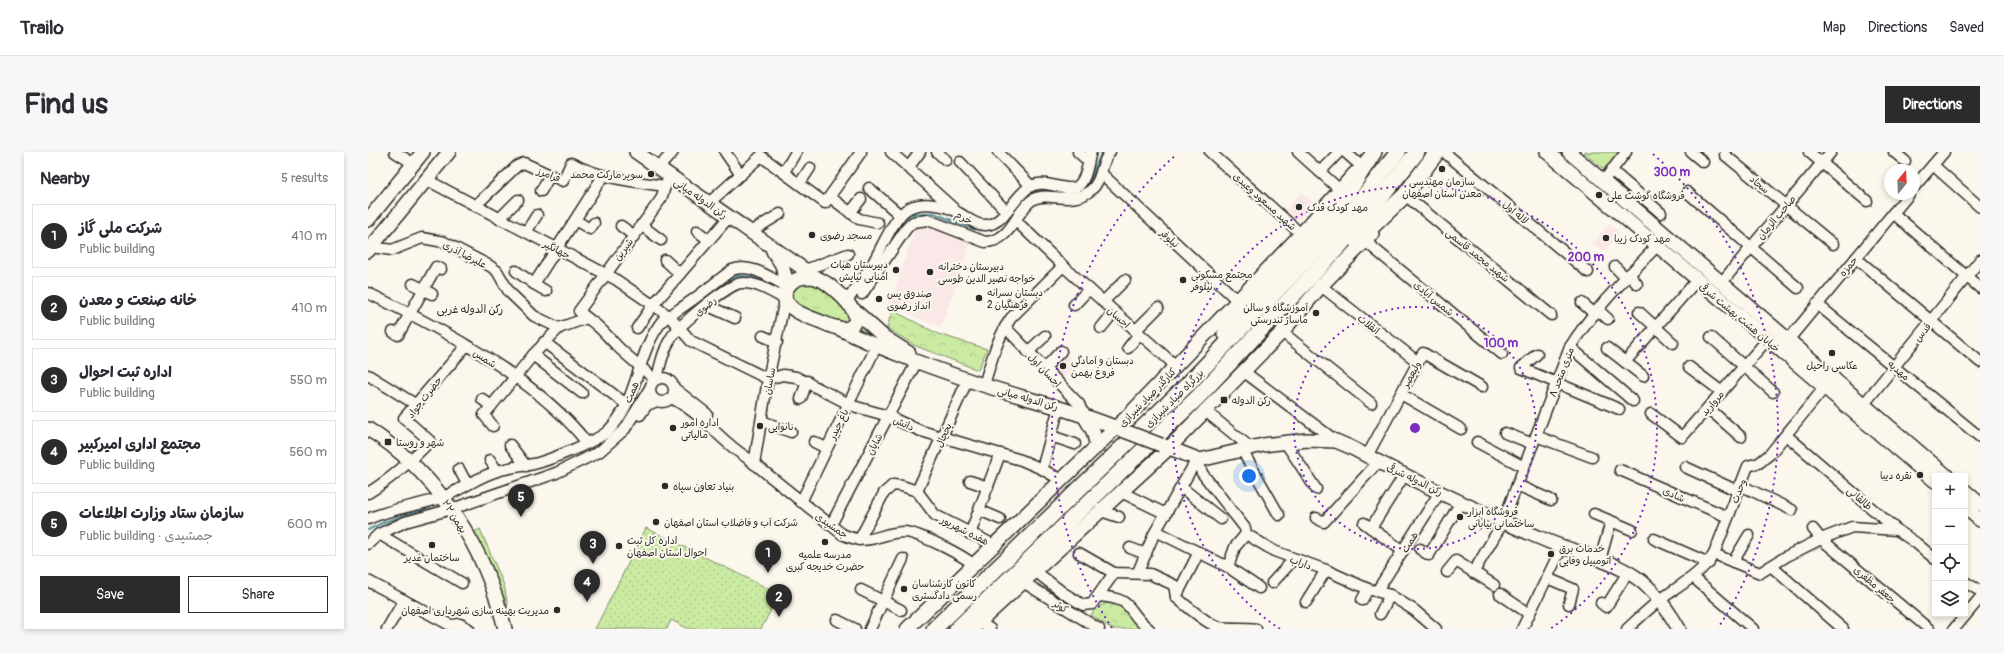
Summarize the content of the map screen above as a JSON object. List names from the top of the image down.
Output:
{
  "streets": {
    "highway": ["بزرگراه صیاد شیرازی"],
    "main road": [
      "رکن الدوله میانی",
      "خیابان هشت بهشت شرقی",
      "کنارگذر صیاد شیرازی",
      "رکن الدوله شرقی",
      "۲۲ بهمن"
    ],
    "street": [
      "فرامرز",
      "سجاد",
      "شهید مسعود وعیدی",
      "لاله اول",
      "خرم",
      "صاحب الزمان",
      "نیلوفر",
      "جهانگیر",
      "شیرین",
      "علیرضا آذری",
      "شهید محمد قاسمی",
      "حمزه",
      "شمس آبادی",
      "رضوی",
      "احسان",
      "انقلاب",
      "قدس",
      "شمس",
      "احسان اول",
      "مهدیه",
      "۸ متری متحد",
      "ولیعصر",
      "ساسان",
      "همت",
      "حضرت جواد",
      "مروارید",
      "دانش",
      "باغ حیدر",
      "یخچال",
      "شایان",
      "وحدت",
      "شادی",
      "طالقانی",
      "جمشیدی",
      "هفده شهریور",
      "داراب",
      "جعفر مظفری",
      "کوثر"
    ]
  },
  "crossings": [
    ["فرامرز", "رکن الدوله میانی"],
    ["فرامرز", "جهانگیر"],
    ["فرامرز", "شیرین"],
    ["سجاد", "صاحب الزمان"],
    ["رکن الدوله میانی", "شیرین"],
    ["رکن الدوله میانی", "رضوی"],
    ["رکن الدوله میانی", "احسان اول"],
    ["رکن الدوله میانی", "ساسان"],
    ["رکن الدوله میانی", "همت"],
    ["رکن الدوله میانی", "کنارگذر صیاد شیرازی"],
    ["رکن الدوله میانی", "باغ حیدر"],
    ["رکن الدوله میانی", "یخچال"],
    ["رکن الدوله میانی", "شایان"],
    ["رکن الدوله میانی", "رکن الدوله شرقی"],
    ["شهید مسعود وعیدی", "کنارگذر صیاد شیرازی"],
    ["خرم", "نیلوفر"],
    ["خرم", "احسان"],
    ["صاحب الزمان", "خیابان هشت بهشت شرقی"],
    ["نیلوفر", "کنارگذر صیاد شیرازی"],
    ["جهانگیر", "شیرین"],
    ["جهانگیر", "رضوی"],
    ["جهانگیر", "ساسان"],
    ["جهانگیر", "همت"],
    ["جهانگیر", "دانش"],
    ["حمزه", "خیابان هشت بهشت شرقی"],
    ["حمزه", "مهدیه"],
    ["رضوی", "ساسان"],
    ["رضوی", "همت"],
    ["احسان", "کنارگذر صیاد شیرازی"],
    ["خیابان هشت بهشت شرقی", "قدس"],
    ["خیابان هشت بهشت شرقی", "۸ متری متحد"],
    ["خیابان هشت بهشت شرقی", "مروارید"],
    ["خیابان هشت بهشت شرقی", "وحدت"],
    ["انقلاب", "ولیعصر"],
    ["قدس", "مهدیه"],
    ["شمس", "همت"],
    ["شمس", "حضرت جواد"],
    ["۸ متری متحد", "رکن الدوله شرقی"],
    ["ولیعصر", "رکن الدوله شرقی"],
    ["ساسان", "همت"],
    ["ساسان", "دانش"],
    ["ساسان", "جمشیدی"],
    ["همت", "رکن الدوله شرقی"],
    ["همت", "۲۲ بهمن"],
    ["همت", "داراب"],
    ["حضرت جواد", "۲۲ بهمن"],
    ["کنارگذر صیاد شیرازی", "دانش"],
    ["کنارگذر صیاد شیرازی", "رکن الدوله شرقی"],
    ["کنارگذر صیاد شیرازی", "جمشیدی"],
    ["کنارگذر صیاد شیرازی", "هفده شهریور"],
    ["دانش", "باغ حیدر"],
    ["دانش", "یخچال"],
    ["دانش", "شایان"],
    ["باغ حیدر", "جمشیدی"],
    ["یخچال", "هفده شهریور"],
    ["شایان", "جمشیدی"],
    ["رکن الدوله شرقی", "وحدت"],
    ["رکن الدوله شرقی", "داراب"],
    ["وحدت", "شادی"],
    ["وحدت", "طالقانی"]
  ],
  "districts": ["رکن الدوله غربی"],
  "places": {
    "other": [
      "سازمان مهندسی معدن استان اصفهان",
      "سوپر مارکت محمد",
      "فروشگاه گوشت علی",
      "مهد کودک فدک",
      "مسجد رضوی",
      "مهد کودک زیبا",
      "دبیرستان هیات امنایی نیایش",
      "دبیرستان دخترانه خواجه نصیر الدین طوسی",
      "مجتمع مسکونی نیلوفر",
      "دبستان پسرانه فرهنگیان 2",
      "صندوق پس انداز رضوی",
      "آموزشگاه و سالن ماساژ تندرستی",
      "عکاسی راحیل",
      "دبستان و آمادگی فروغ بهمن",
      "نانوایی",
      "اداره امور مالیاتی",
      "نقره دیبا",
      "بنیاد تعاون سپاه",
      "فروشگاه ابزار ساختمانی بیابانی",
      "شرکت آب و فاضلاب استان اصفهان",
      "مدرسه علمیه حضرت خدیجه کبری",
      "ساختمان غدیر",
      "اداره کل ثبت احوال استان اصفهان",
      "خدمات برق اتومبیل وفایی",
      "کانون کارشناسان رسمی دادگستری",
      "مدیریت بهینه سازی شهرداری اصفهان"
    ],
    "transit": ["رکن الدوله", "شهر و روستا"]
  },
  "north": "top",
  "page": {
    "header": "Trailo",
    "nav": ["Map", "Directions", "Saved"],
    "buttons": [
      "Directions",
      ["Save", "Share"]
    ],
    "title": "Find us",
    "heading": ["Nearby", "5 results"],
    "list": [
      {
        "mark": "1",
        "name": "شرکت ملی گاز",
        "note": "Public building",
        "value": "410 m"
      },
      {
        "mark": "2",
        "name": "خانه صنعت و معدن",
        "note": "Public building",
        "value": "410 m"
      },
      {
        "mark": "3",
        "name": "اداره ثبت احوال",
        "note": "Public building",
        "value": "550 m"
      },
      {
        "mark": "4",
        "name": "مجتمع اداری امیرکبیر",
        "note": "Public building",
        "value": "560 m"
      },
      {
        "mark": "5",
        "name": "سازمان ستاد وزارت اطلاعات",
        "note": "Public building · جمشیدی",
        "value": "600 m"
      }
    ],
    "map_buttons": ["+", "−"],
    "pins": [
      "5",
      "3",
      "1",
      "4",
      "2"
    ]
  },
  "rings": ["300 m", "200 m", "100 m"]
}
